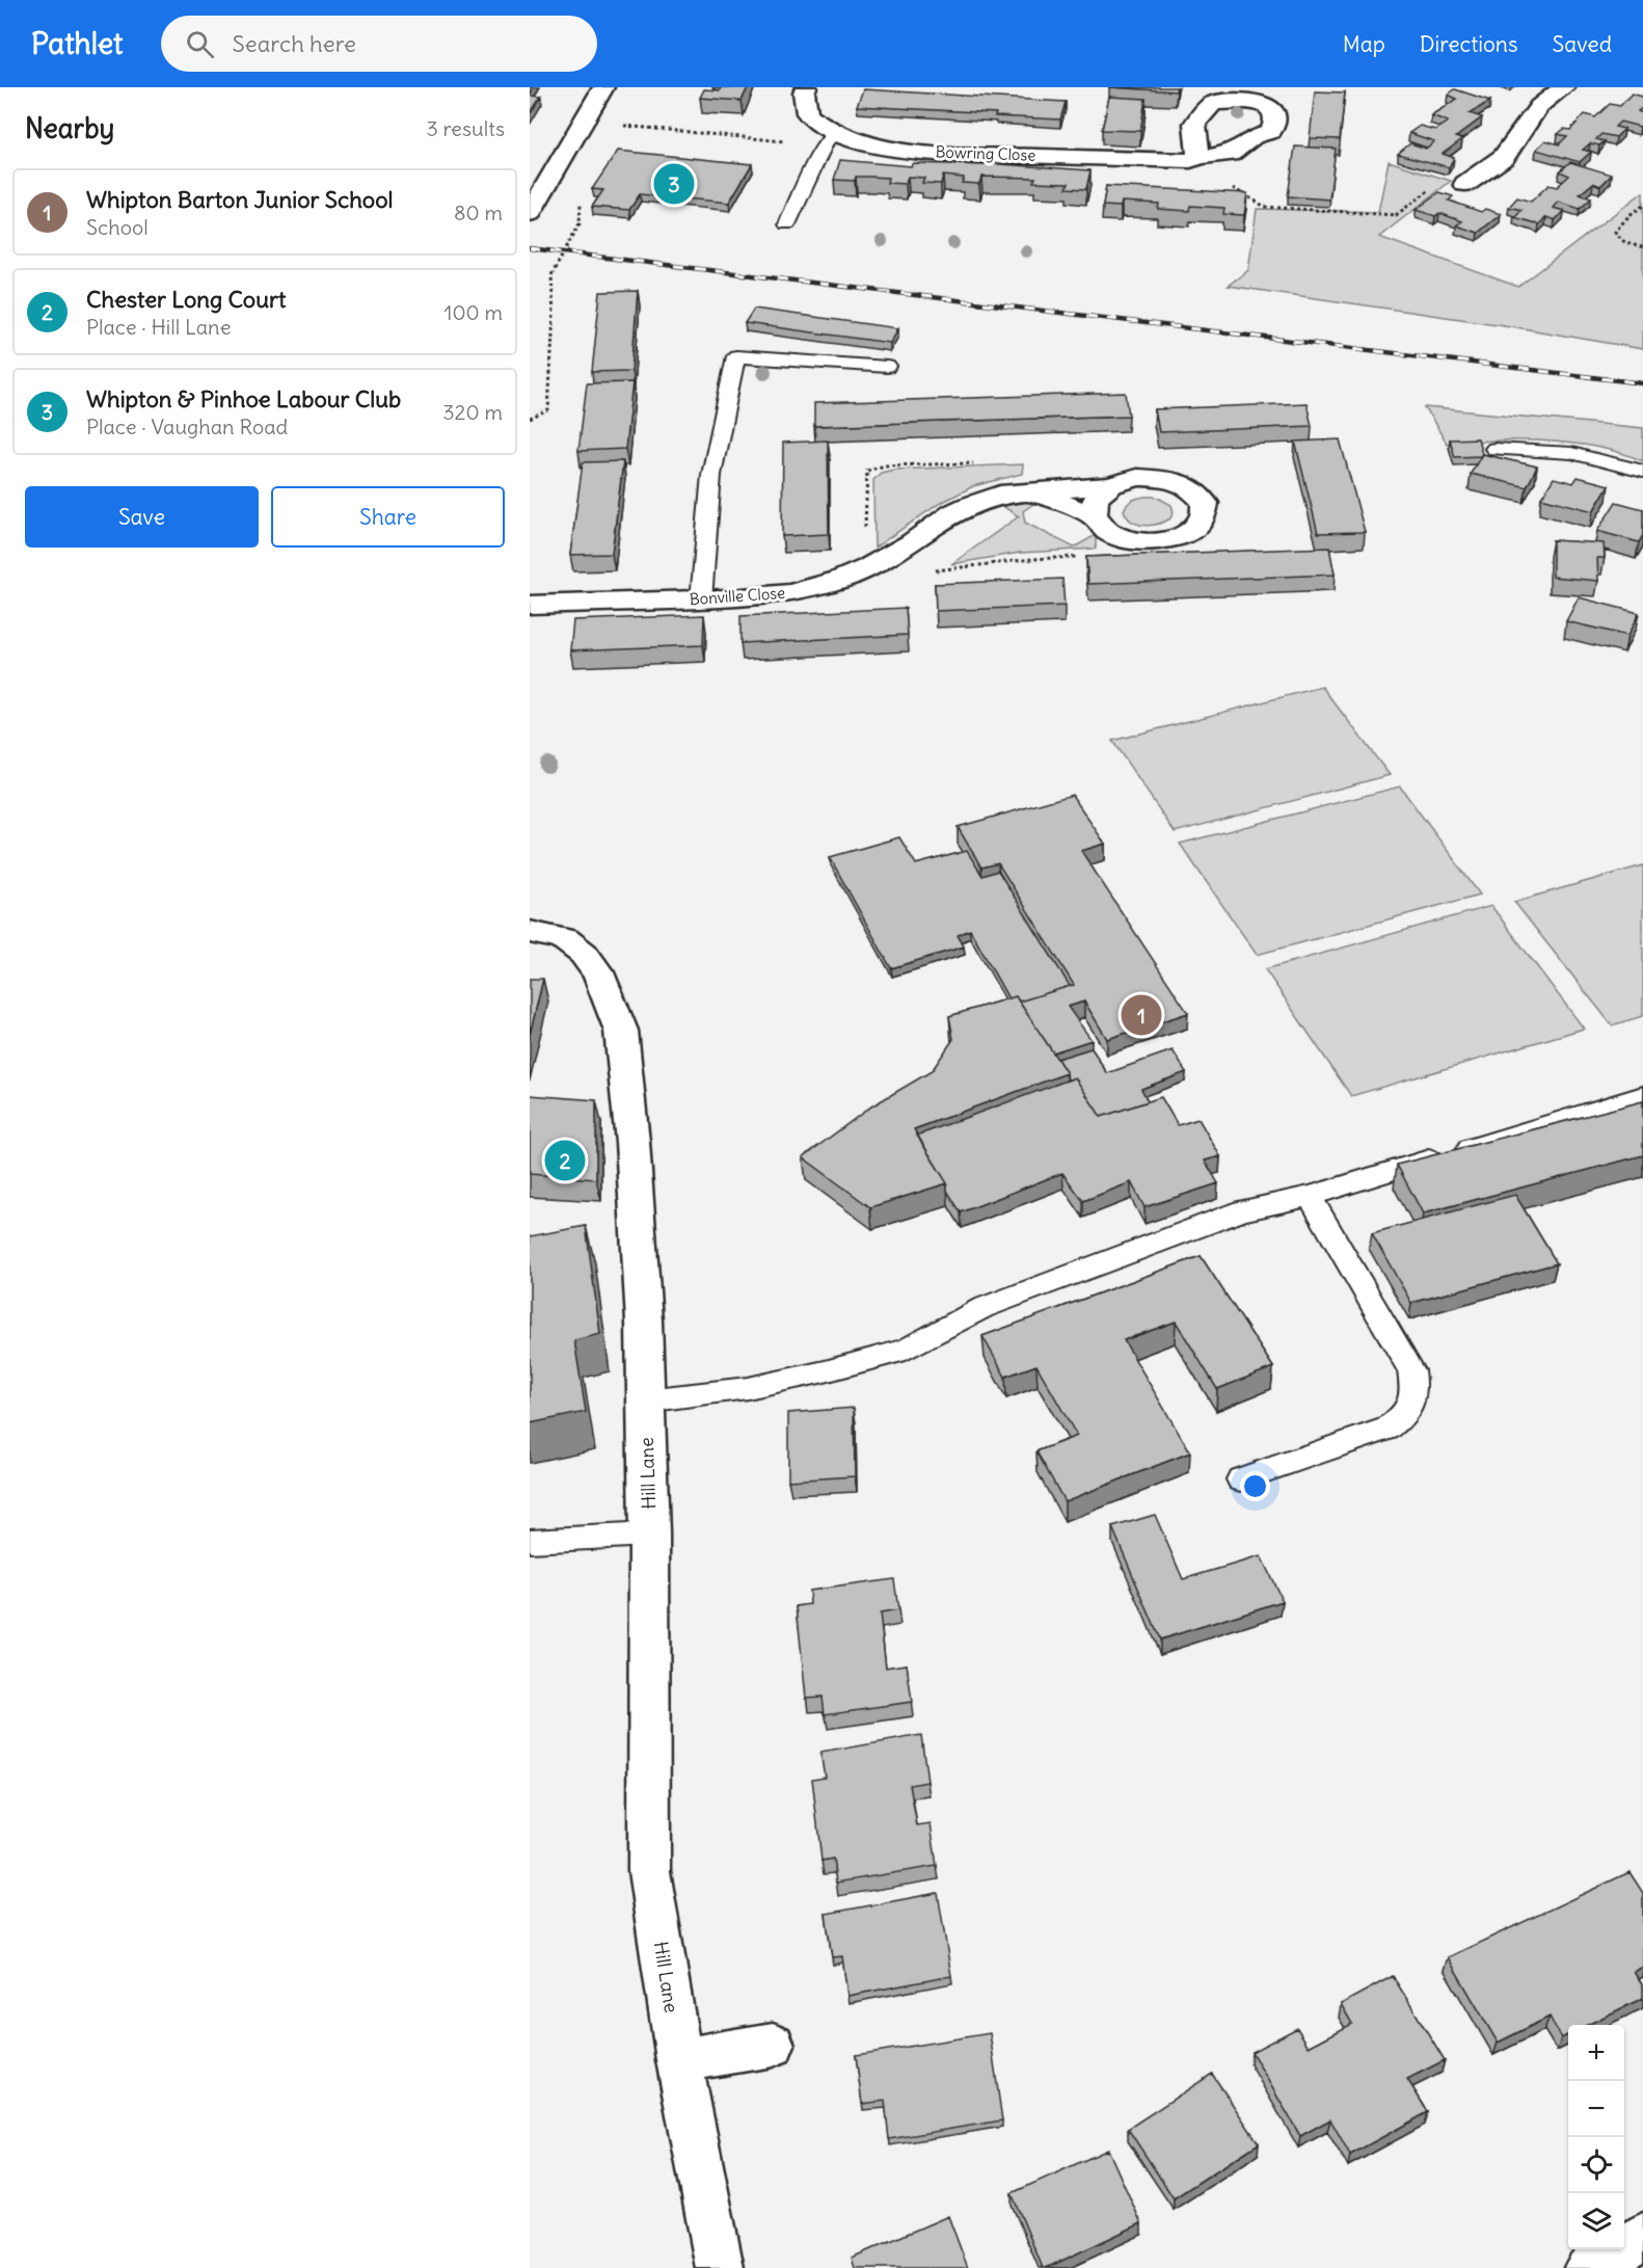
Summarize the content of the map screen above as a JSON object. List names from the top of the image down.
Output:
{
  "streets": {
    "street": ["Bowring Close", "Bonville Close", "Hill Lane"]
  },
  "page": {
    "header": "Pathlet",
    "search": "Search here",
    "nav": ["Map", "Directions", "Saved"],
    "heading": ["Nearby", "3 results"],
    "pins": ["3", "1", "2"],
    "list": [
      {
        "mark": "1",
        "name": "Whipton Barton Junior School",
        "note": "School",
        "value": "80 m"
      },
      {
        "mark": "2",
        "name": "Chester Long Court",
        "note": "Place · Hill Lane",
        "value": "100 m"
      },
      {
        "mark": "3",
        "name": "Whipton & Pinhoe Labour Club",
        "note": "Place · Vaughan Road",
        "value": "320 m"
      }
    ],
    "buttons": ["Save", "Share"],
    "map_buttons": ["+", "−"]
  }
}
